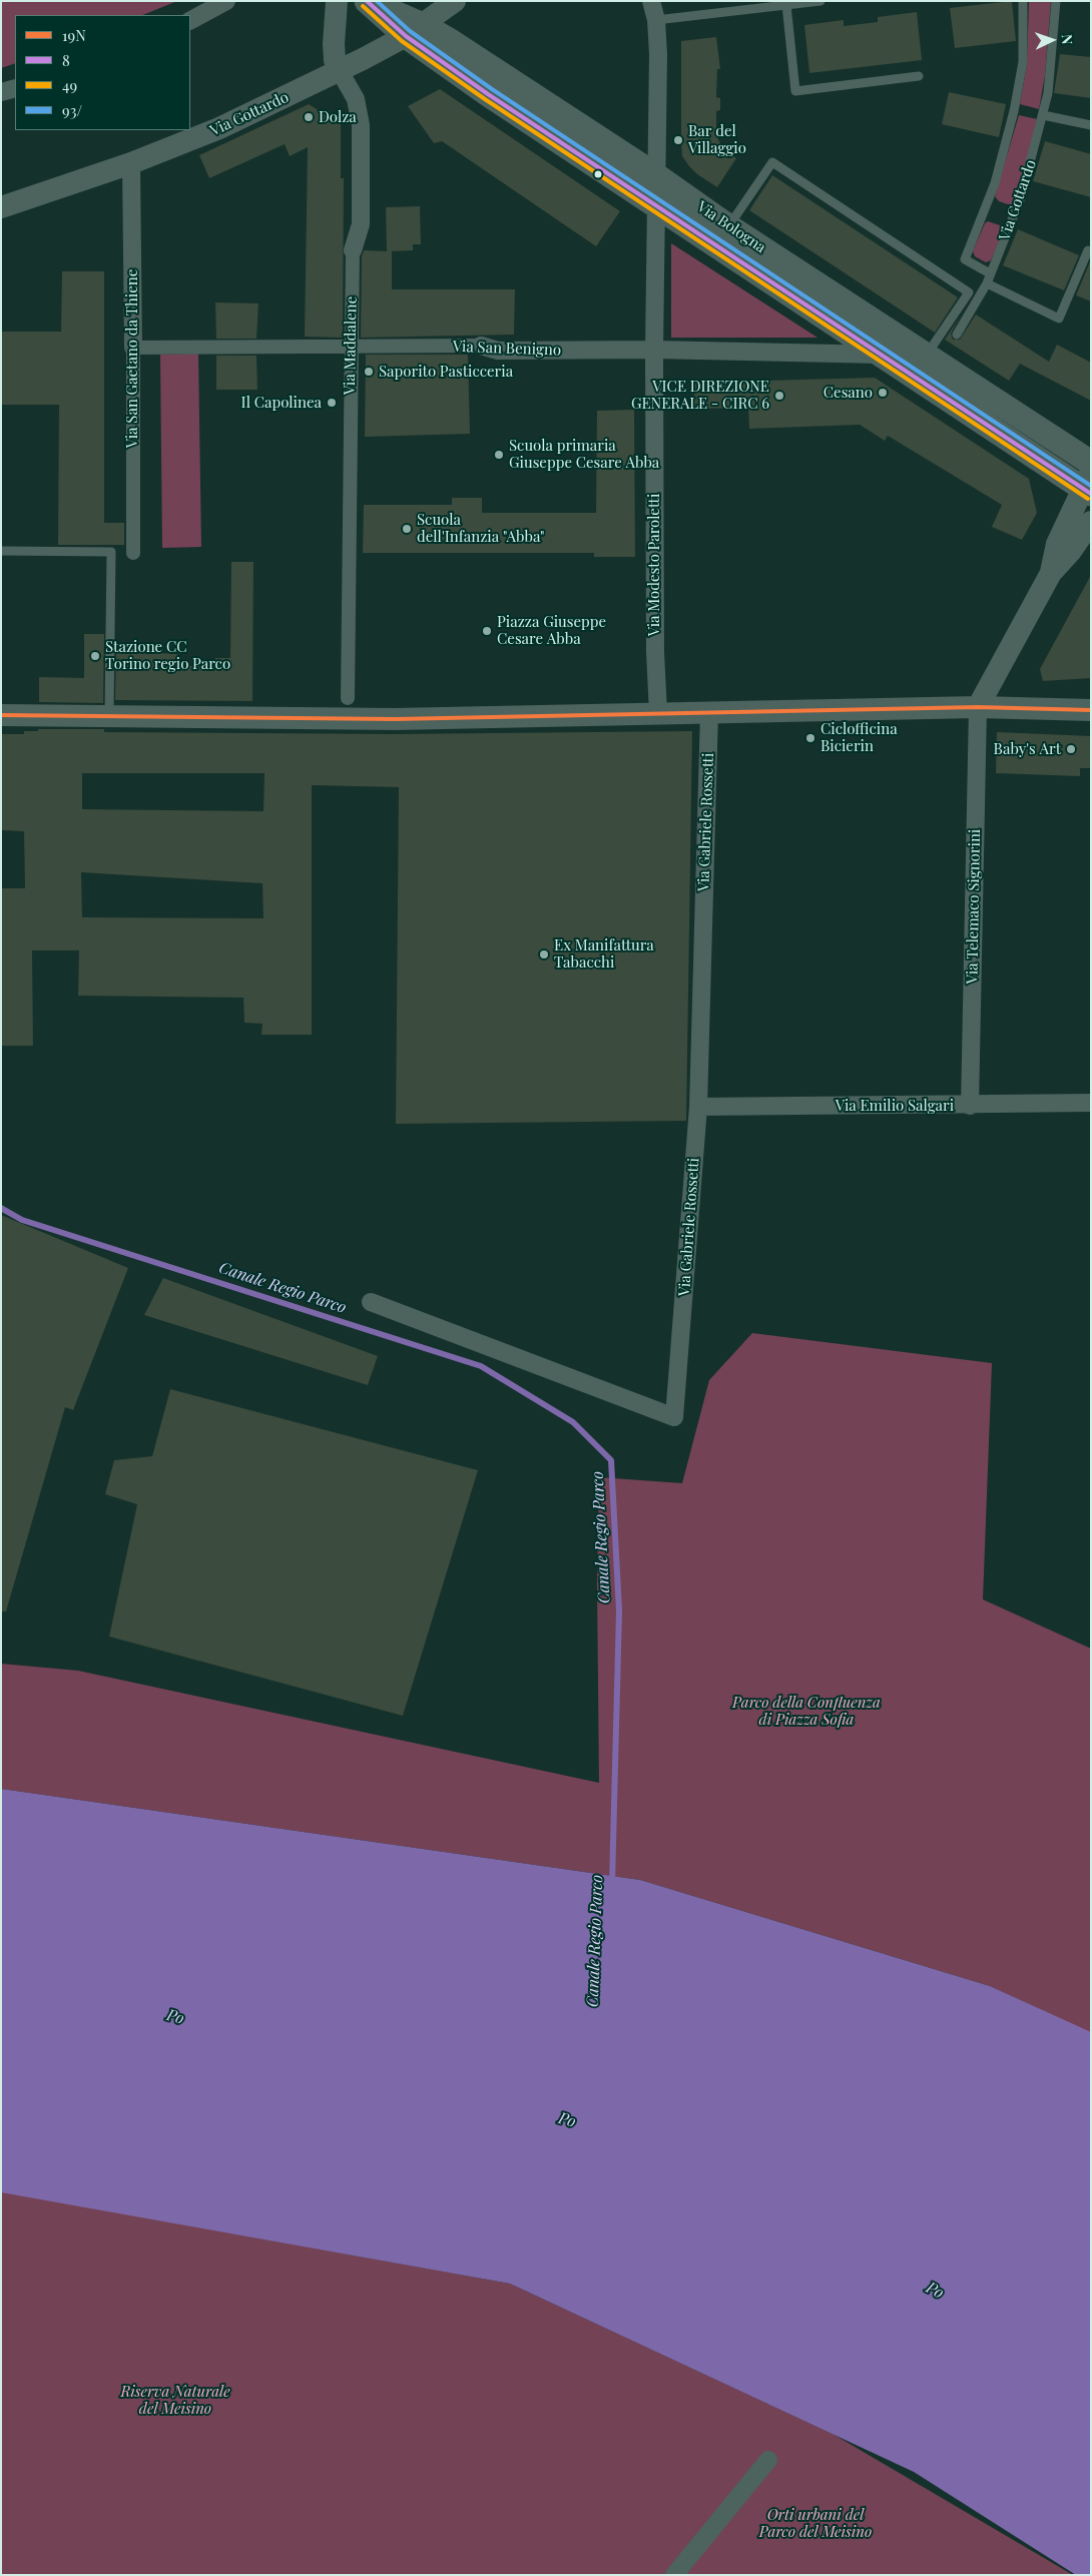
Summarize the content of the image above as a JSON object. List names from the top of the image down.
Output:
{
  "streets": {
    "main road": ["Via Bologna"],
    "street": [
      "Via Gottardo",
      "Via Maddalene",
      "Via San Benigno",
      "Via San Gaetano da Thiene",
      "Via Modesto Paroletti",
      "Via Gabriele Rossetti",
      "Via Telemaco Signorini",
      "Via Emilio Salgari"
    ]
  },
  "crossings": [
    ["Via Gottardo", "Via Bologna"],
    ["Via Gottardo", "Via Maddalene"],
    ["Via Gottardo", "Via San Gaetano da Thiene"],
    ["Via Bologna", "Via San Benigno"],
    ["Via Bologna", "Via Modesto Paroletti"],
    ["Via Maddalene", "Via San Benigno"],
    ["Via San Benigno", "Via San Gaetano da Thiene"],
    ["Via San Benigno", "Via Modesto Paroletti"],
    ["Via Gabriele Rossetti", "Via Emilio Salgari"],
    ["Via Telemaco Signorini", "Via Emilio Salgari"]
  ],
  "water": ["Canale Regio Parco", "Po"],
  "parks": ["Parco della Confluenza di Piazza Sofia", "Riserva Naturale del Meisino", "Orti urbani del Parco del Meisino"],
  "places": [
    "Dolza",
    "Bar del Villaggio",
    "Saporito Pasticceria",
    "Cesano",
    "VICE DIREZIONE GENERALE - CIRC 6",
    "Il Capolinea",
    "Scuola primaria Giuseppe Cesare Abba",
    "Scuola dell'Infanzia \"Abba\"",
    "Piazza Giuseppe Cesare Abba",
    "Stazione CC Torino regio Parco",
    "Ciclofficina Bicierin",
    "Baby's Art",
    "Ex Manifattura Tabacchi"
  ],
  "lines": [
    "transit line 8",
    "transit line 93/",
    "transit line 49",
    "transit line 19N"
  ],
  "legend": [
    "19N",
    "8",
    "49",
    "93/"
  ],
  "north": "right"
}
